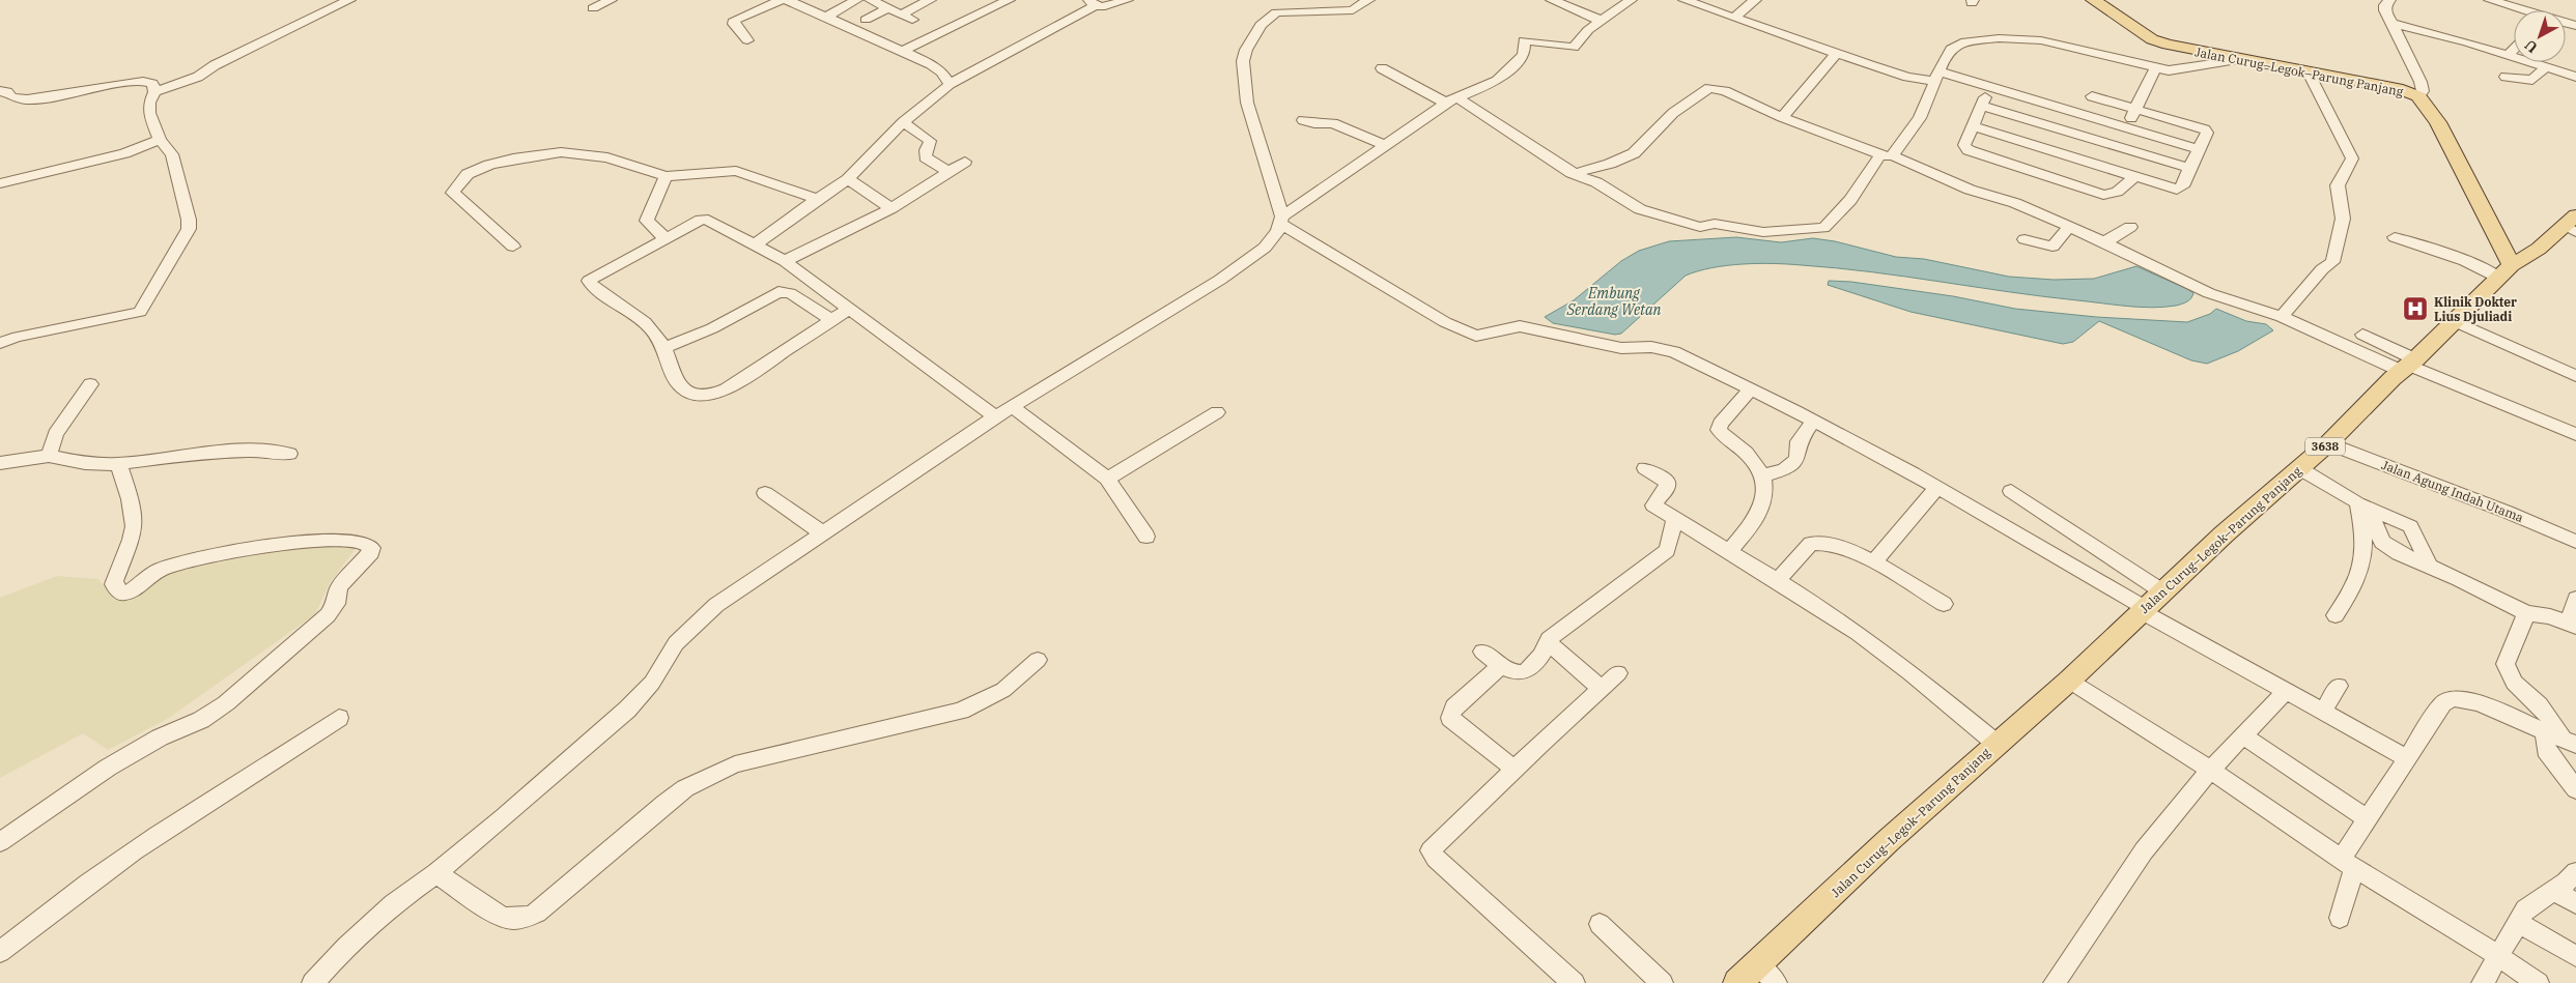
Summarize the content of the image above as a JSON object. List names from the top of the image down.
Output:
{
  "streets": {
    "main road": ["Jalan Curug–Legok–Parung Panjang", "3638"],
    "street": ["Jalan Agung Indah Utama"]
  },
  "crossings": [
    ["Jalan Curug–Legok–Parung Panjang", "Jalan Agung Indah Utama"]
  ],
  "water": ["Embung Serdang Wetan"],
  "places": {
    "hospital": ["Klinik Dokter Lius Djuliadi"]
  },
  "north": "bottom left"
}
